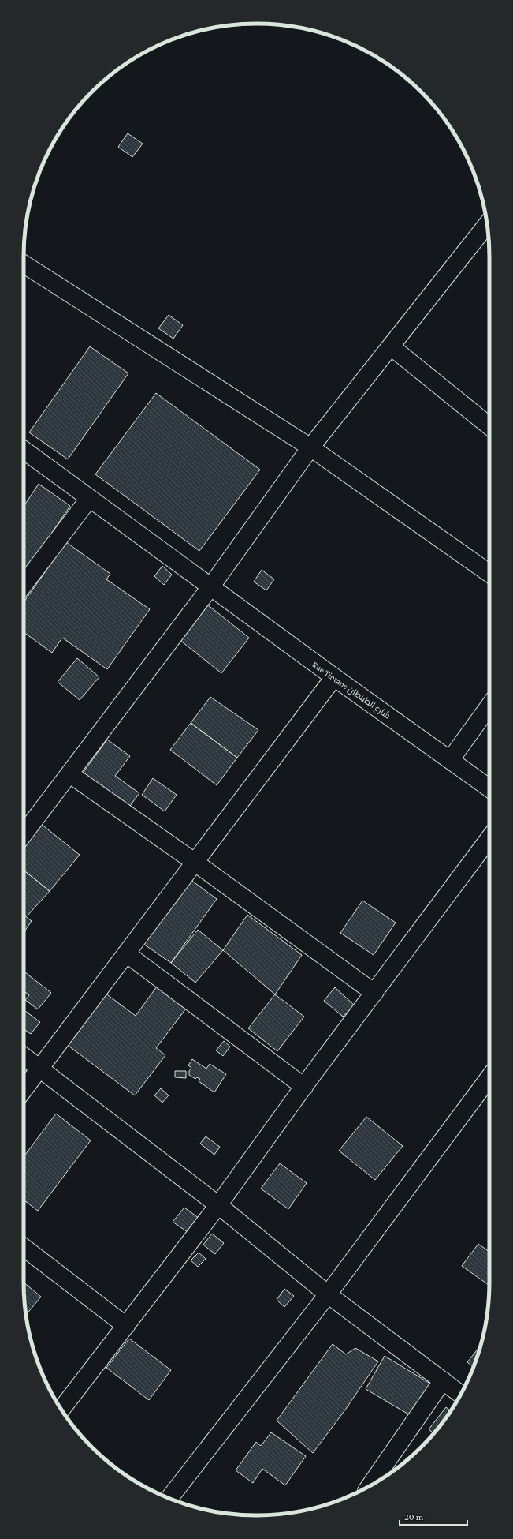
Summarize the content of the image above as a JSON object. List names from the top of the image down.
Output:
{
  "streets": {
    "street": ["Rue Tintane شارع الطينطان"]
  },
  "scale_bar": "20 m"
}
